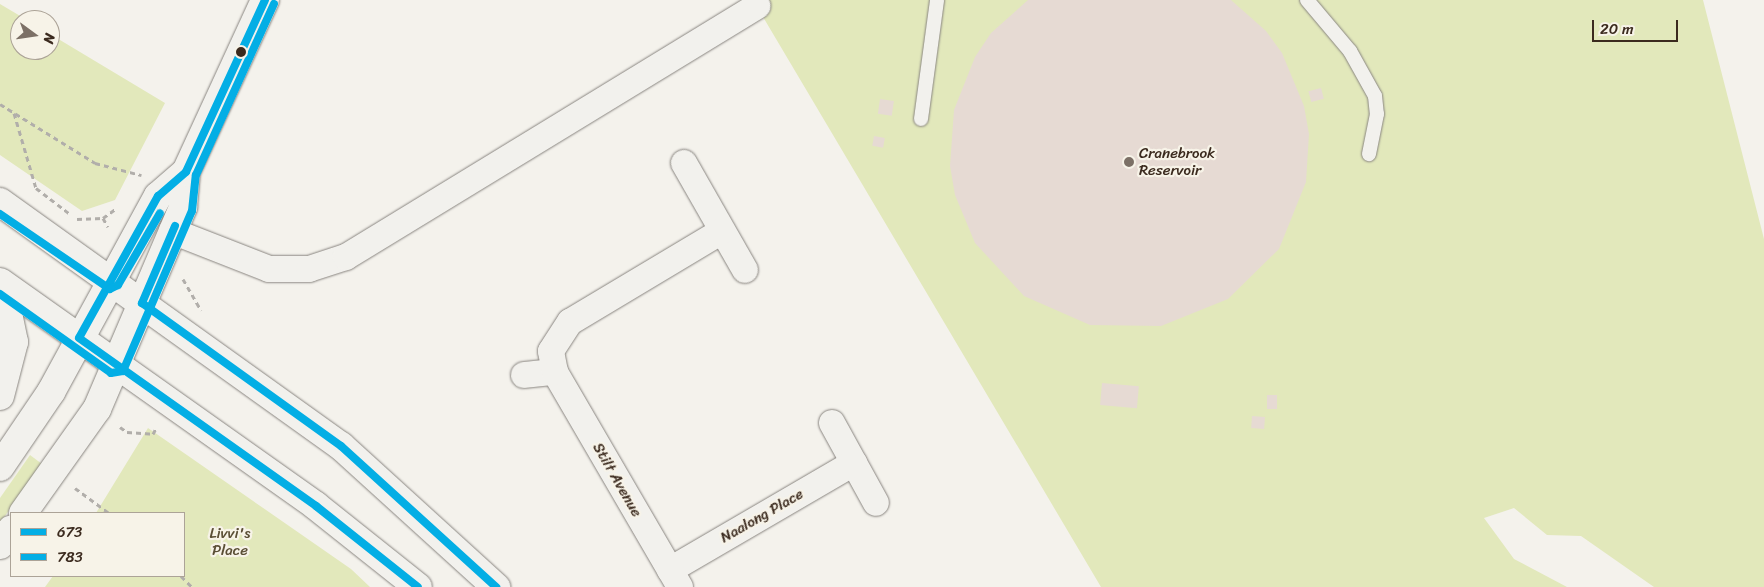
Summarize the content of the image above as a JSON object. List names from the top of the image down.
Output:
{
  "streets": {
    "street": ["Stilt Avenue", "Naalong Place"]
  },
  "crossings": [
    ["Stilt Avenue", "Naalong Place"]
  ],
  "parks": ["Livvi's Place"],
  "places": ["Cranebrook Reservoir"],
  "lines": ["transit line 673", "transit line 783"],
  "legend": ["673", "783"],
  "scale_bar": "20 m",
  "north": "right"
}
